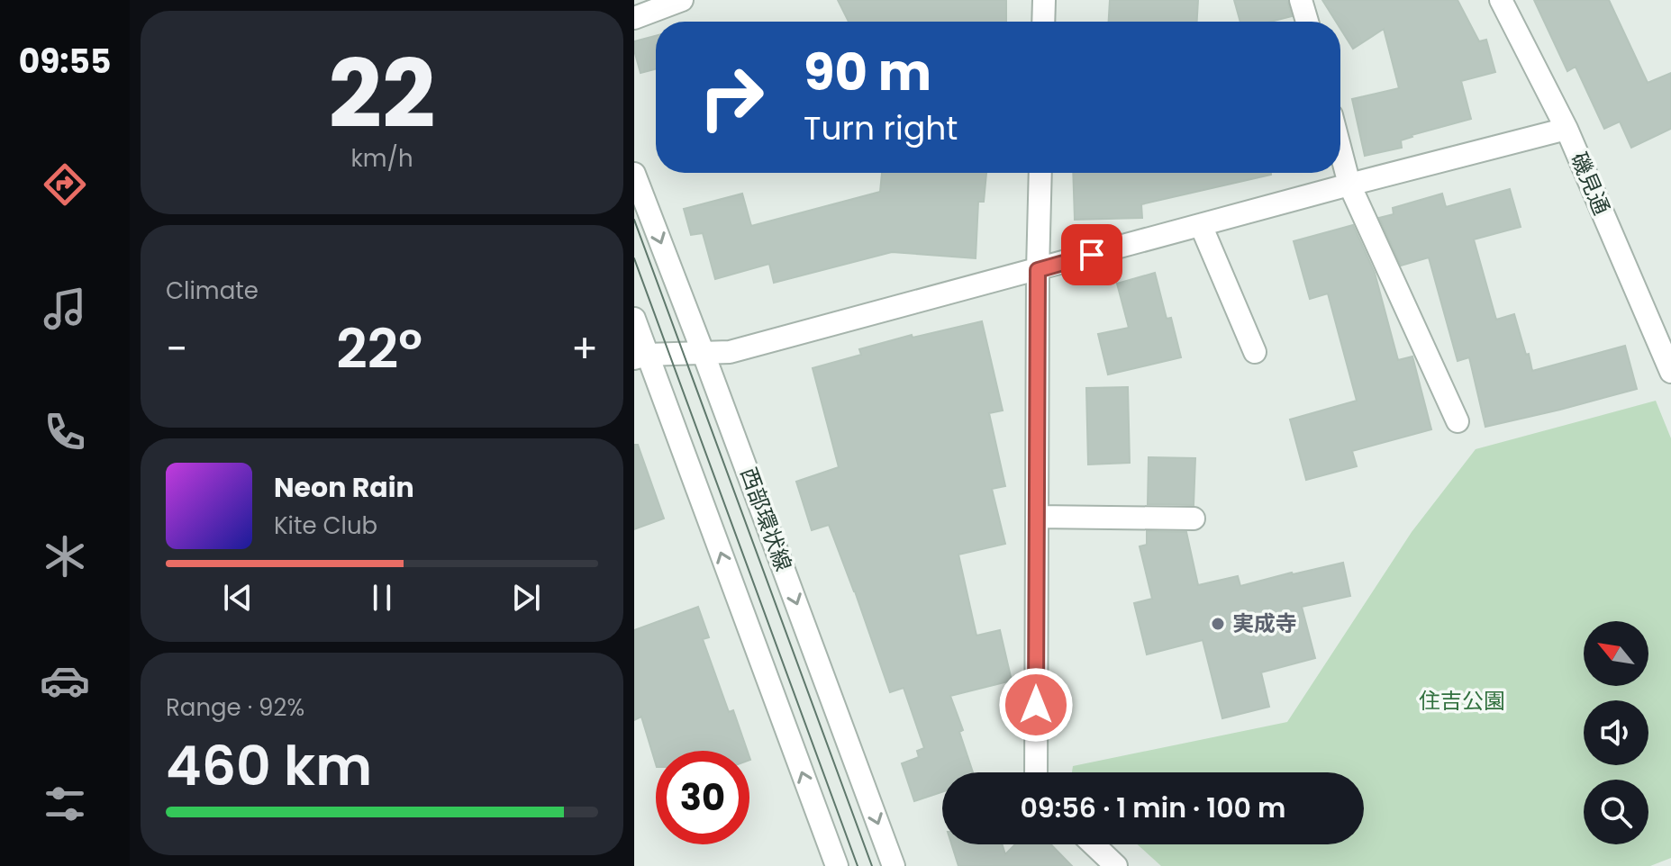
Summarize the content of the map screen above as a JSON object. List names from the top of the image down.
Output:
{
  "streets": {
    "street": ["磯見通", "西部環状線"]
  },
  "parks": ["住吉公園"],
  "places": ["実成寺"],
  "north": "top left",
  "page": {
    "tabs": "09:55",
    "tile": [
      ["22", "km/h"],
      "Climate",
      ["Range · 92%", "460 km"]
    ],
    "turn": ["90 m", "Turn right"],
    "heat": ["−", "22°", "+"],
    "song": ["Neon Rain", "Kite Club"],
    "limit": "30",
    "trip": "09:56 · 1 min · 100 m"
  }
}
